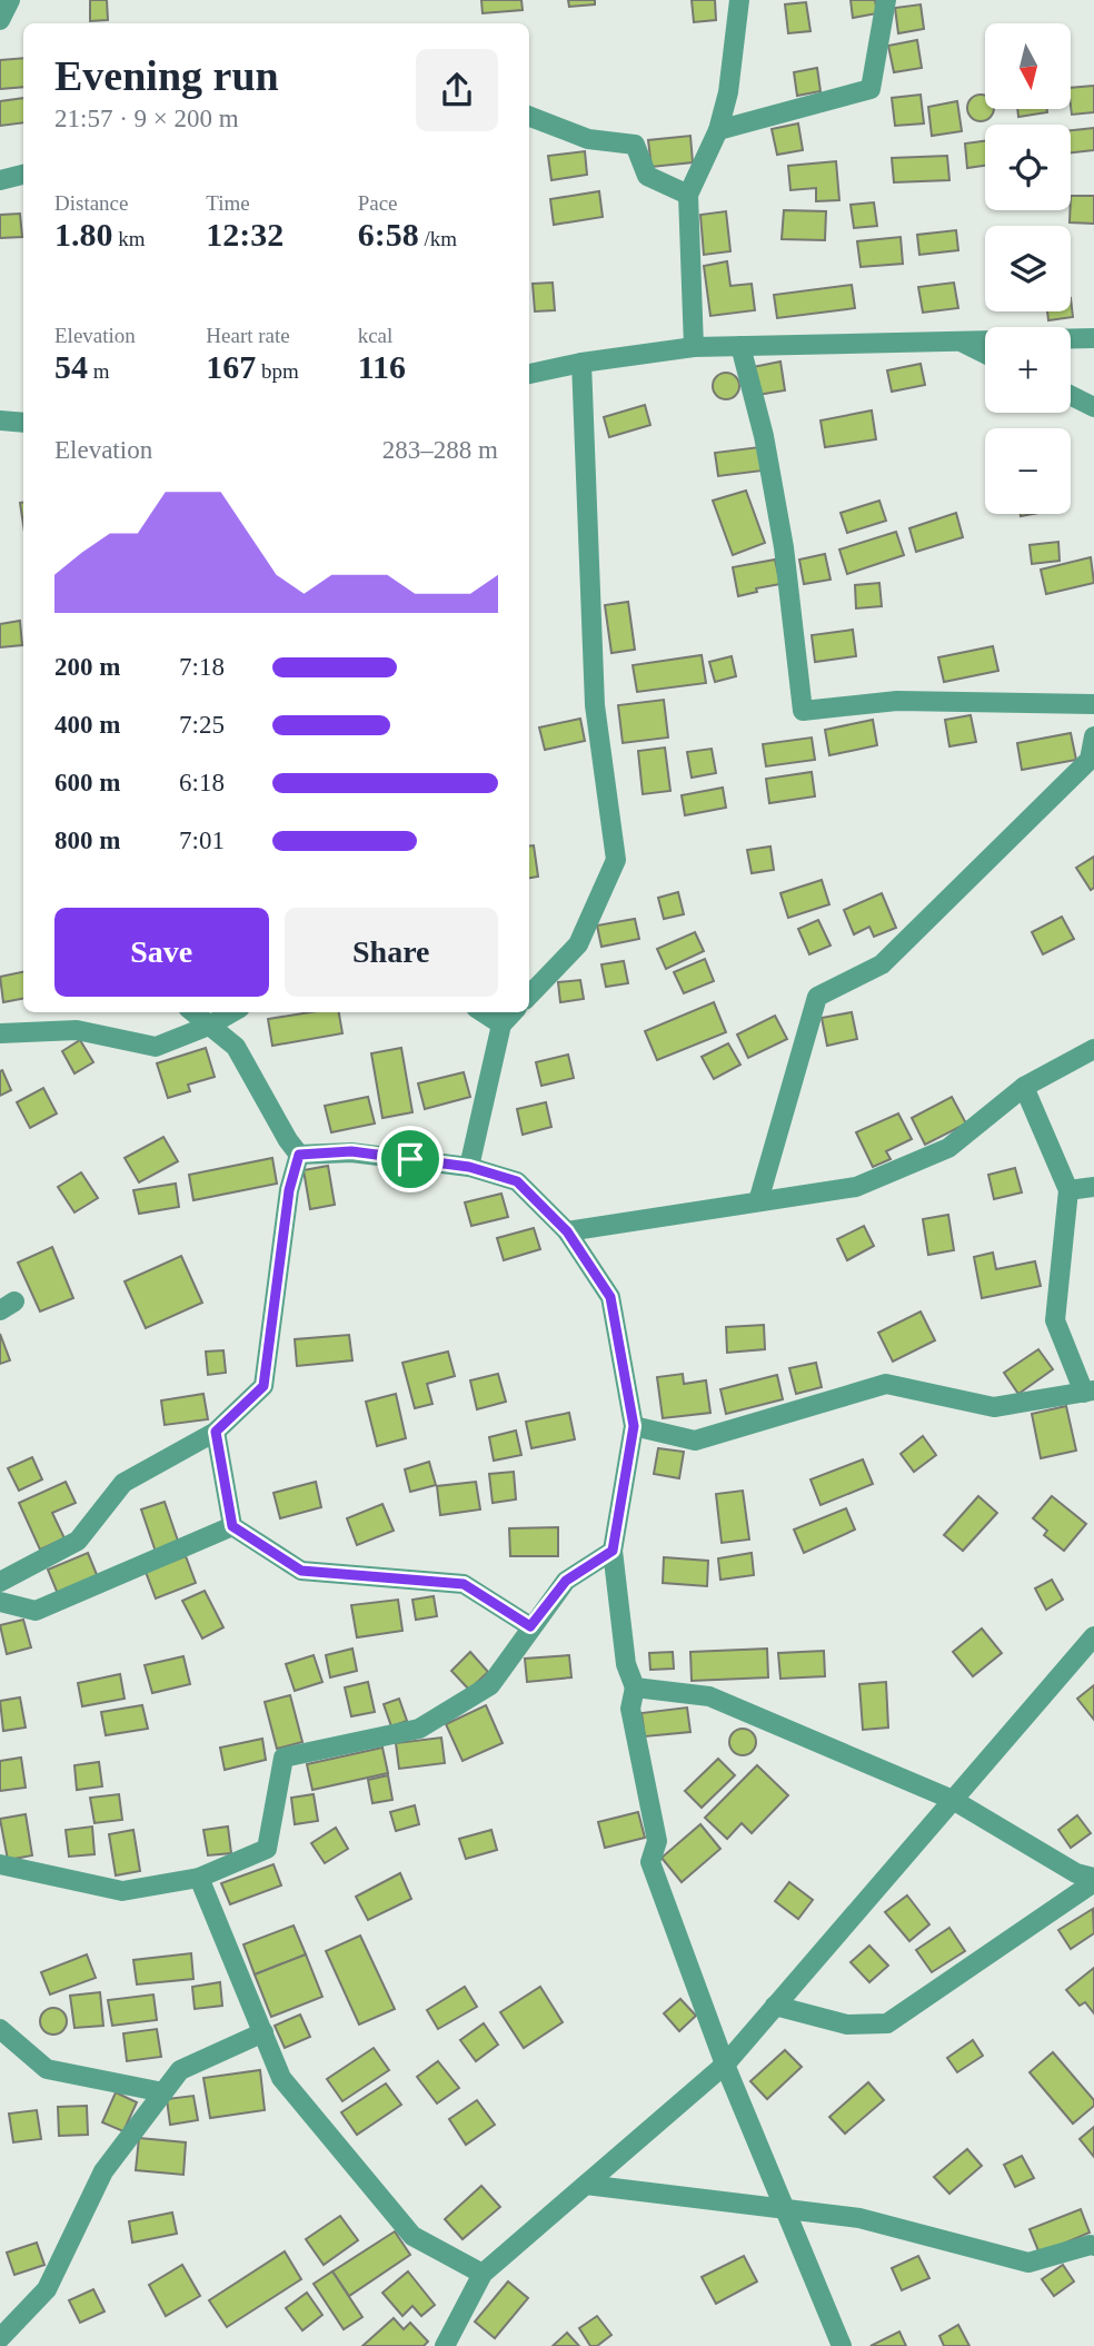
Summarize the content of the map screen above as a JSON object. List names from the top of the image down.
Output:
{
  "north": "bottom",
  "page": {
    "map_buttons": ["+", "−"],
    "heading": ["Evening run", "21:57 · 9 × 200 m"],
    "stats": [
      ["Distance", "1.80 km"],
      ["Time", "12:32"],
      ["Pace", "6:58 /km"],
      ["Elevation", "54 m"],
      ["Heart rate", "167 bpm"],
      ["kcal", "116"]
    ],
    "chart": ["Elevation", "283–288 m"],
    "list": [
      {
        "name": "200 m",
        "note": "7:18"
      },
      {
        "name": "400 m",
        "note": "7:25"
      },
      {
        "name": "600 m",
        "note": "6:18"
      },
      {
        "name": "800 m",
        "note": "7:01"
      }
    ],
    "buttons": ["Save", "Share"]
  }
}
